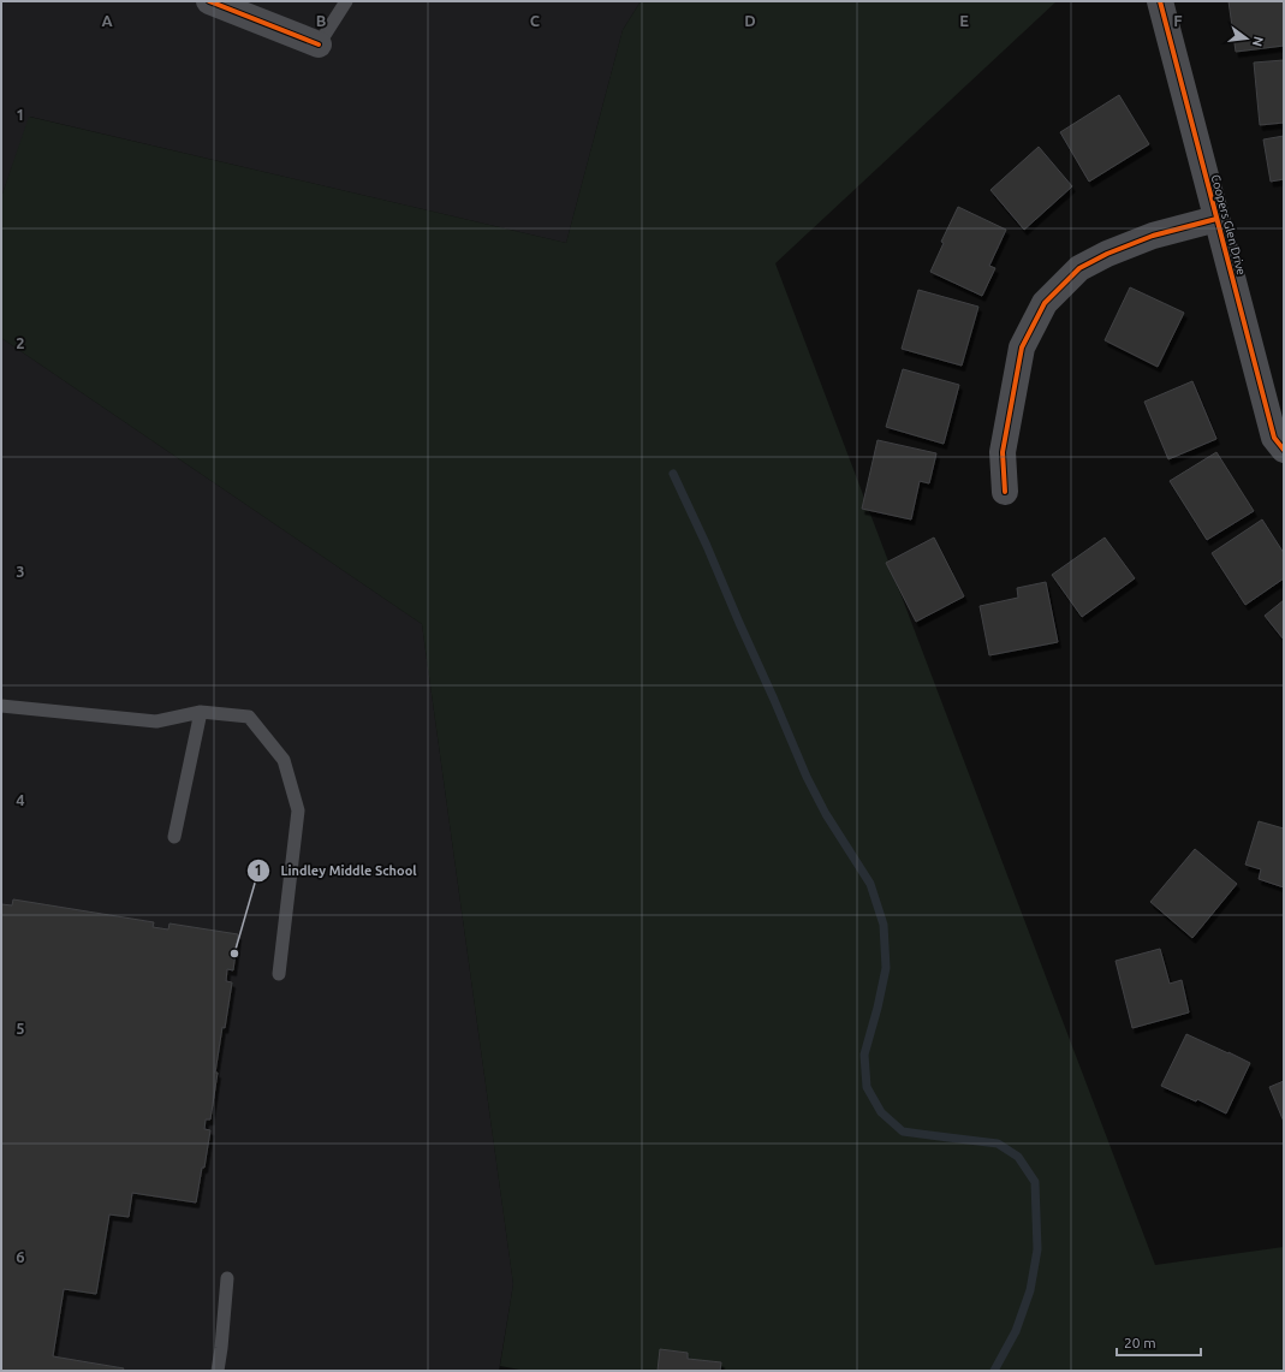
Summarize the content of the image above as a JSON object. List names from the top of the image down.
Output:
{
  "streets": {
    "street": ["Coopers Glen Drive"]
  },
  "places": ["Lindley Middle School"],
  "scale_bar": "20 m",
  "north": "right",
  "grid": {
    "columns": [
      "A",
      "B",
      "C",
      "D",
      "E",
      "F"
    ],
    "rows": [
      "1",
      "2",
      "3",
      "4",
      "5",
      "6"
    ]
  }
}
